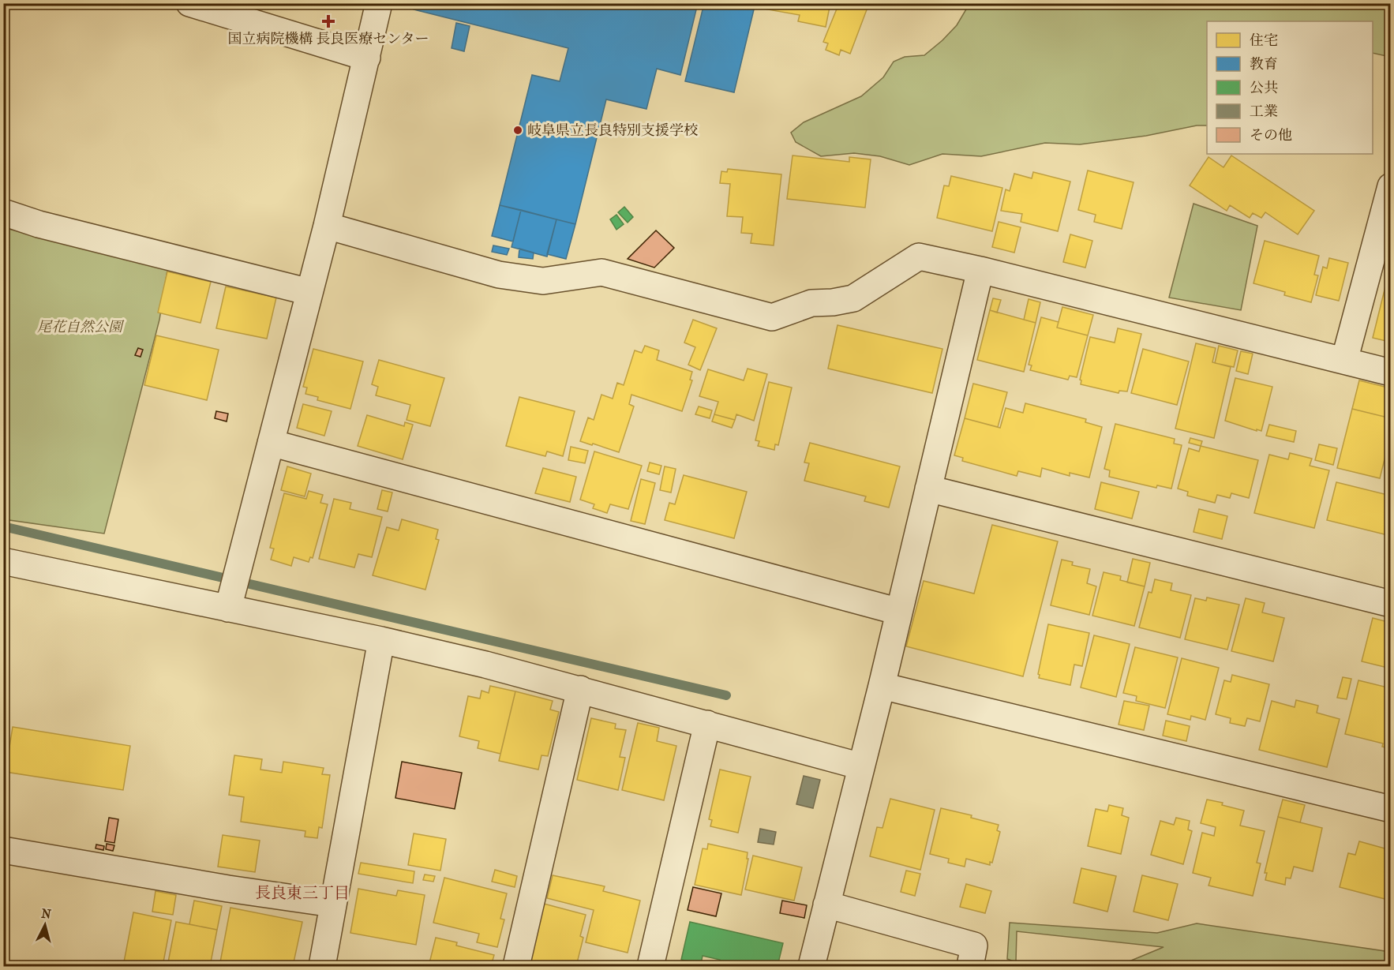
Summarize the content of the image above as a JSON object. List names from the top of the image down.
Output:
{
  "districts": ["長良東三丁目"],
  "parks": ["尾花自然公園"],
  "places": {
    "health": ["国立病院機構 長良医療センター"],
    "other": ["岐阜県立長良特別支援学校"]
  },
  "legend": [
    "住宅",
    "教育",
    "公共",
    "工業",
    "その他"
  ],
  "north": "top"
}
